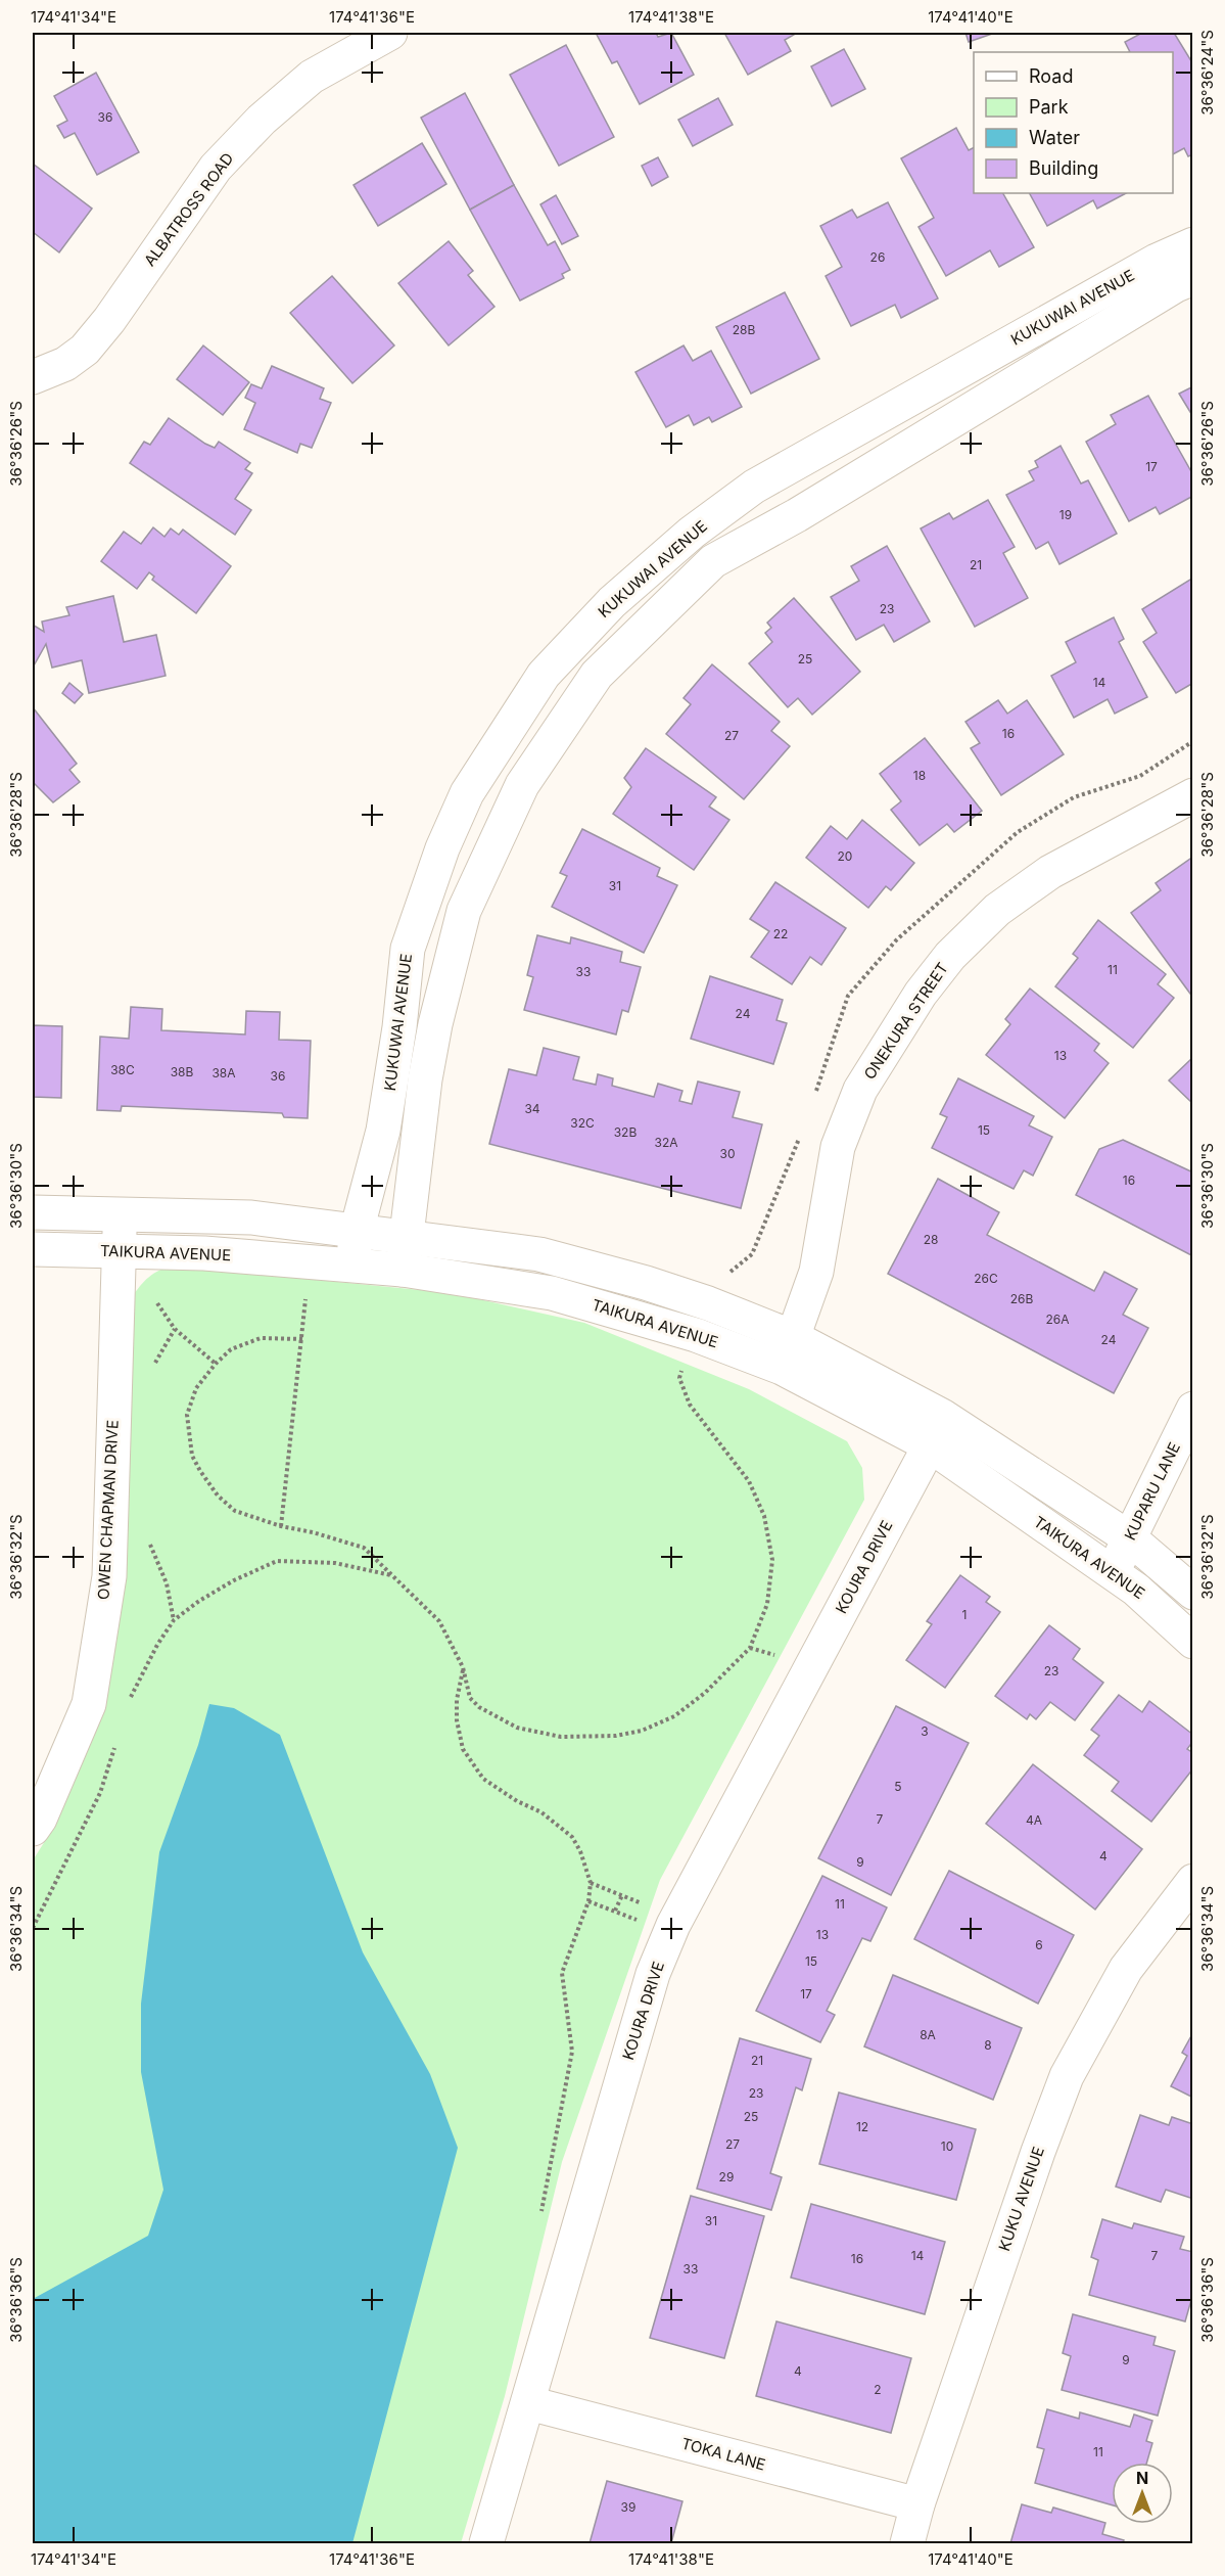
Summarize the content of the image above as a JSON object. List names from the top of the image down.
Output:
{
  "streets": {
    "street": [
      "ALBATROSS ROAD",
      "KUKUWAI AVENUE",
      "ONEKURA STREET",
      "TAIKURA AVENUE",
      "KUPARU LANE",
      "OWEN CHAPMAN DRIVE",
      "KOURA DRIVE",
      "KUKU AVENUE",
      "TOKA LANE"
    ]
  },
  "crossings": [
    ["KUKUWAI AVENUE", "TAIKURA AVENUE"],
    ["ONEKURA STREET", "TAIKURA AVENUE"],
    ["TAIKURA AVENUE", "KUPARU LANE"],
    ["TAIKURA AVENUE", "OWEN CHAPMAN DRIVE"],
    ["TAIKURA AVENUE", "KOURA DRIVE"],
    ["KOURA DRIVE", "TOKA LANE"],
    ["KUKU AVENUE", "TOKA LANE"]
  ],
  "house_numbers": [
    "36",
    "26",
    "28B",
    "17",
    "19",
    "21",
    "23",
    "25",
    "14",
    "16",
    "27",
    "18",
    "20",
    "31",
    "22",
    "11",
    "33",
    "24",
    "13",
    "38C",
    "38B",
    "38A",
    "36",
    "34",
    "32C",
    "15",
    "32B",
    "32A",
    "30",
    "16",
    "28",
    "26C",
    "26B",
    "26A",
    "24",
    "1",
    "23",
    "3",
    "5",
    "7",
    "4A",
    "4",
    "9",
    "11",
    "13",
    "6",
    "15",
    "17",
    "8A",
    "8",
    "21",
    "23",
    "25",
    "12",
    "27",
    "10",
    "29",
    "31",
    "14",
    "7",
    "16",
    "33",
    "9",
    "4",
    "2",
    "11",
    "39"
  ],
  "legend": [
    "Road",
    "Park",
    "Water",
    "Building"
  ],
  "north": "top",
  "coordinates": [
    "174°41'34\"E",
    "174°41'36\"E",
    "174°41'38\"E",
    "174°41'40\"E",
    "36°36'24\"S",
    "36°36'26\"S",
    "36°36'28\"S",
    "36°36'30\"S",
    "36°36'32\"S",
    "36°36'34\"S",
    "36°36'36\"S"
  ]
}
